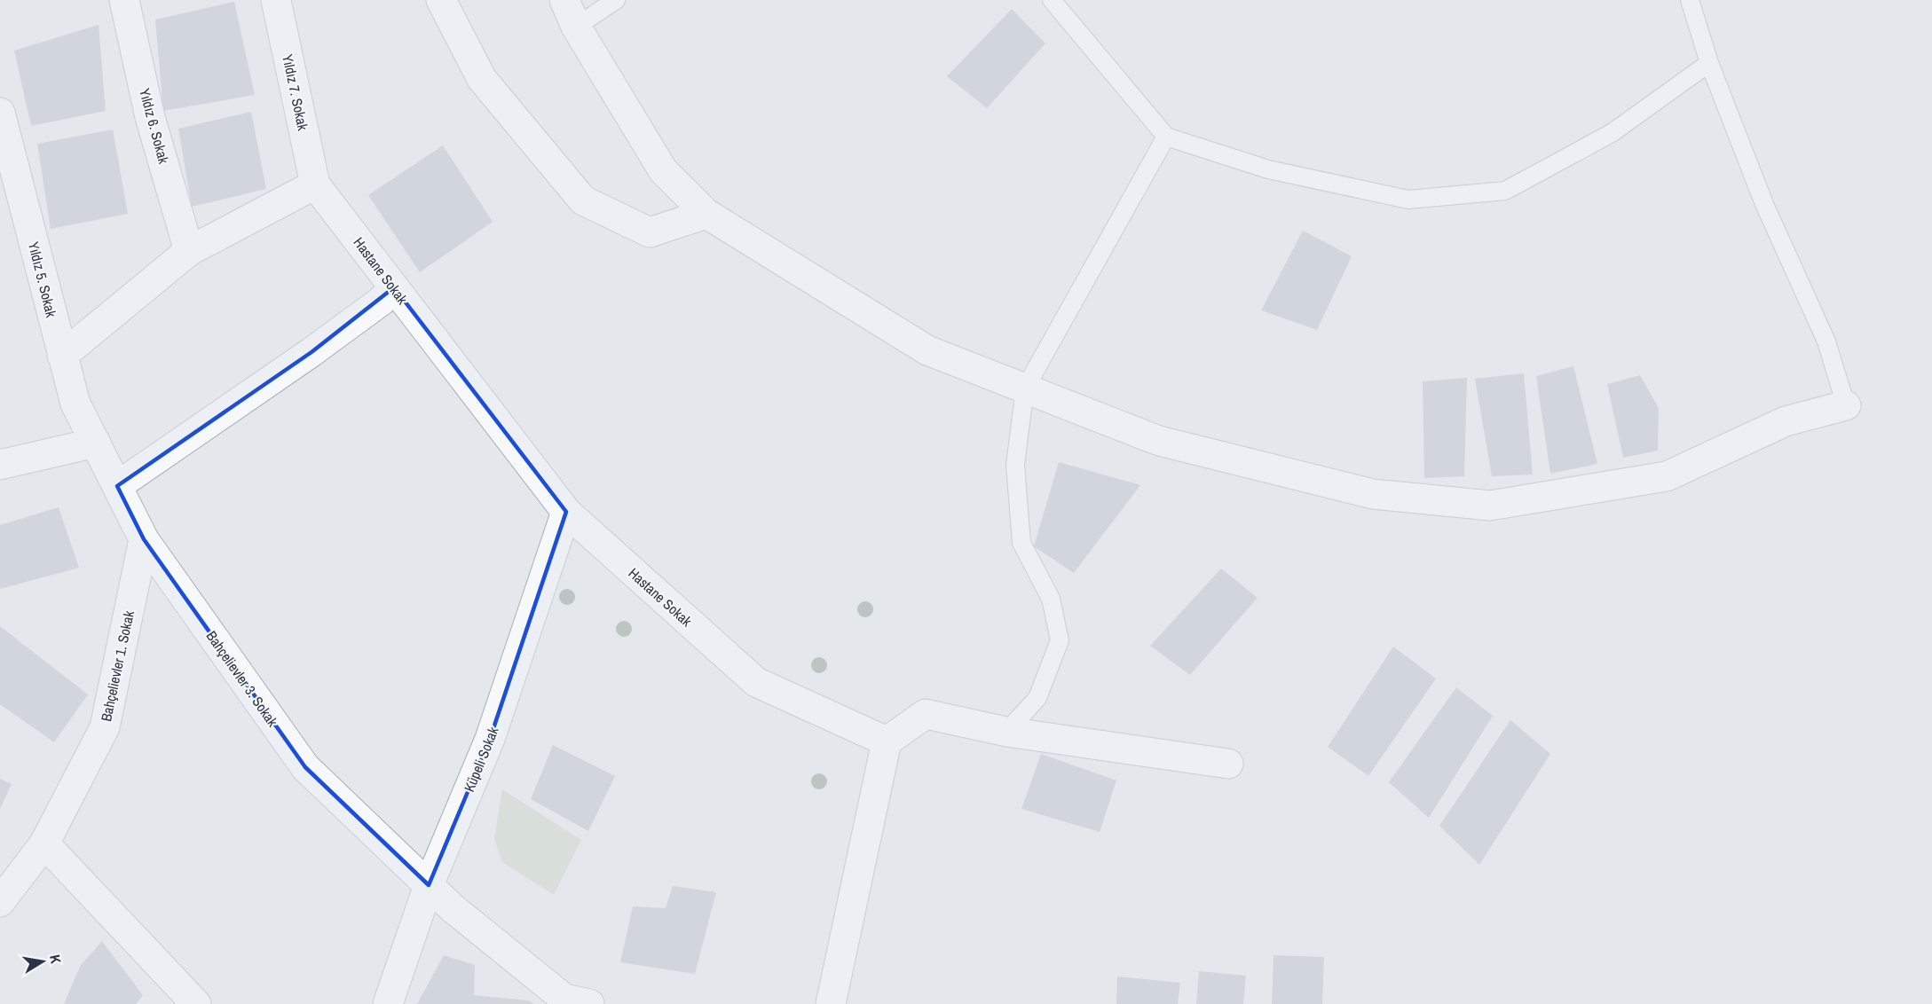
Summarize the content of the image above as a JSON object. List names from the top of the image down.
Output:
{
  "streets": {
    "street": [
      "Yıldız 7. Sokak",
      "Yıldız 6. Sokak",
      "Hastane Sokak",
      "Yıldız 5. Sokak",
      "Bahçelievler 1. Sokak",
      "Bahçelievler 3. Sokak",
      "Küpeli Sokak"
    ]
  },
  "crossings": [
    ["Yıldız 7. Sokak", "Hastane Sokak"],
    ["Hastane Sokak", "Küpeli Sokak"],
    ["Yıldız 5. Sokak", "Bahçelievler 3. Sokak"],
    ["Bahçelievler 1. Sokak", "Bahçelievler 3. Sokak"],
    ["Bahçelievler 3. Sokak", "Küpeli Sokak"]
  ],
  "north": "right"
}
